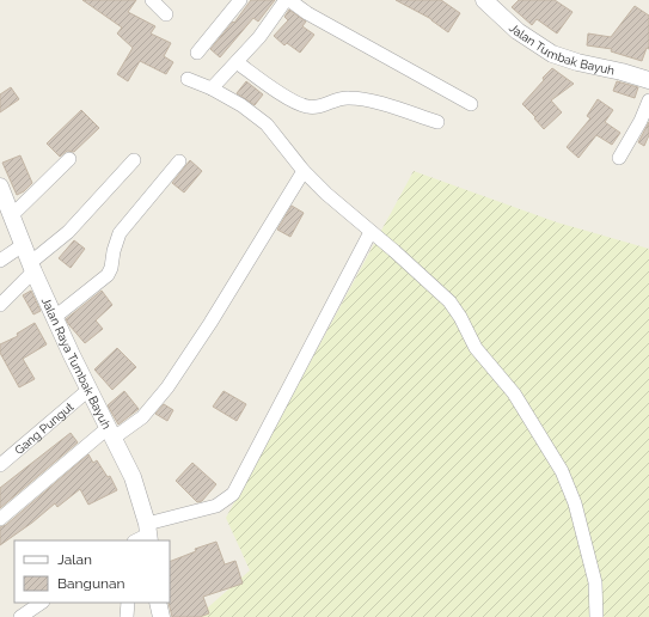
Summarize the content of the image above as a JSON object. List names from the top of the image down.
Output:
{
  "streets": {
    "street": ["Jalan Tumbak Bayuh", "Jalan Raya Tumbak Bayuh", "Gang Pungut"]
  },
  "crossings": [
    ["Jalan Raya Tumbak Bayuh", "Gang Pungut"]
  ],
  "legend": ["Jalan", "Bangunan"]
}
